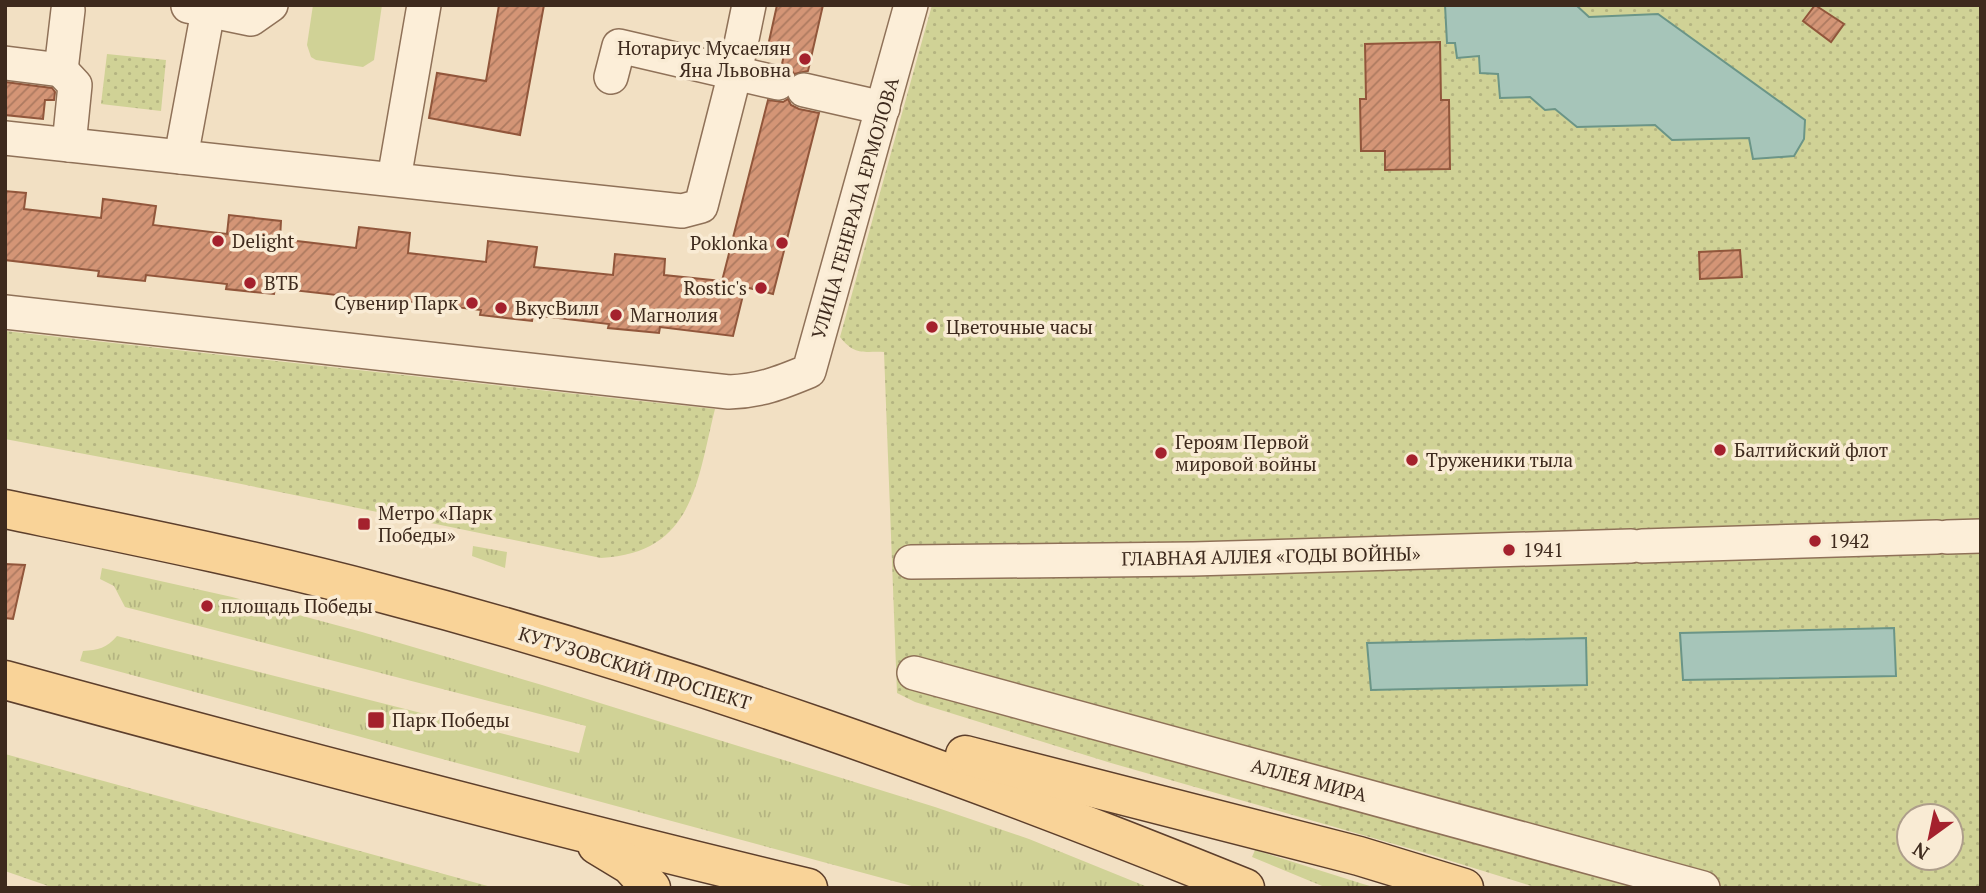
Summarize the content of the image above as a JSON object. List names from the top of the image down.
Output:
{
  "streets": {
    "main road": ["КУТУЗОВСКИЙ ПРОСПЕКТ"],
    "street": ["УЛИЦА ГЕНЕРАЛА ЕРМОЛОВА", "ГЛАВНАЯ АЛЛЕЯ «ГОДЫ ВОЙНЫ»", "АЛЛЕЯ МИРА"]
  },
  "places": {
    "other": [
      "Нотариус Мусаелян Яна Львовна",
      "Delight",
      "Poklonka",
      "ВТБ",
      "Rostic's",
      "Сувенир Парк",
      "ВкусВилл",
      "Магнолия",
      "Цветочные часы",
      "Балтийский флот",
      "Героям Первой мировой войны",
      "Труженики тыла",
      "1942",
      "1941",
      "площадь Победы"
    ],
    "transit": ["Метро «Парк Победы»", "Парк Победы"]
  },
  "north": "bottom left"
}
